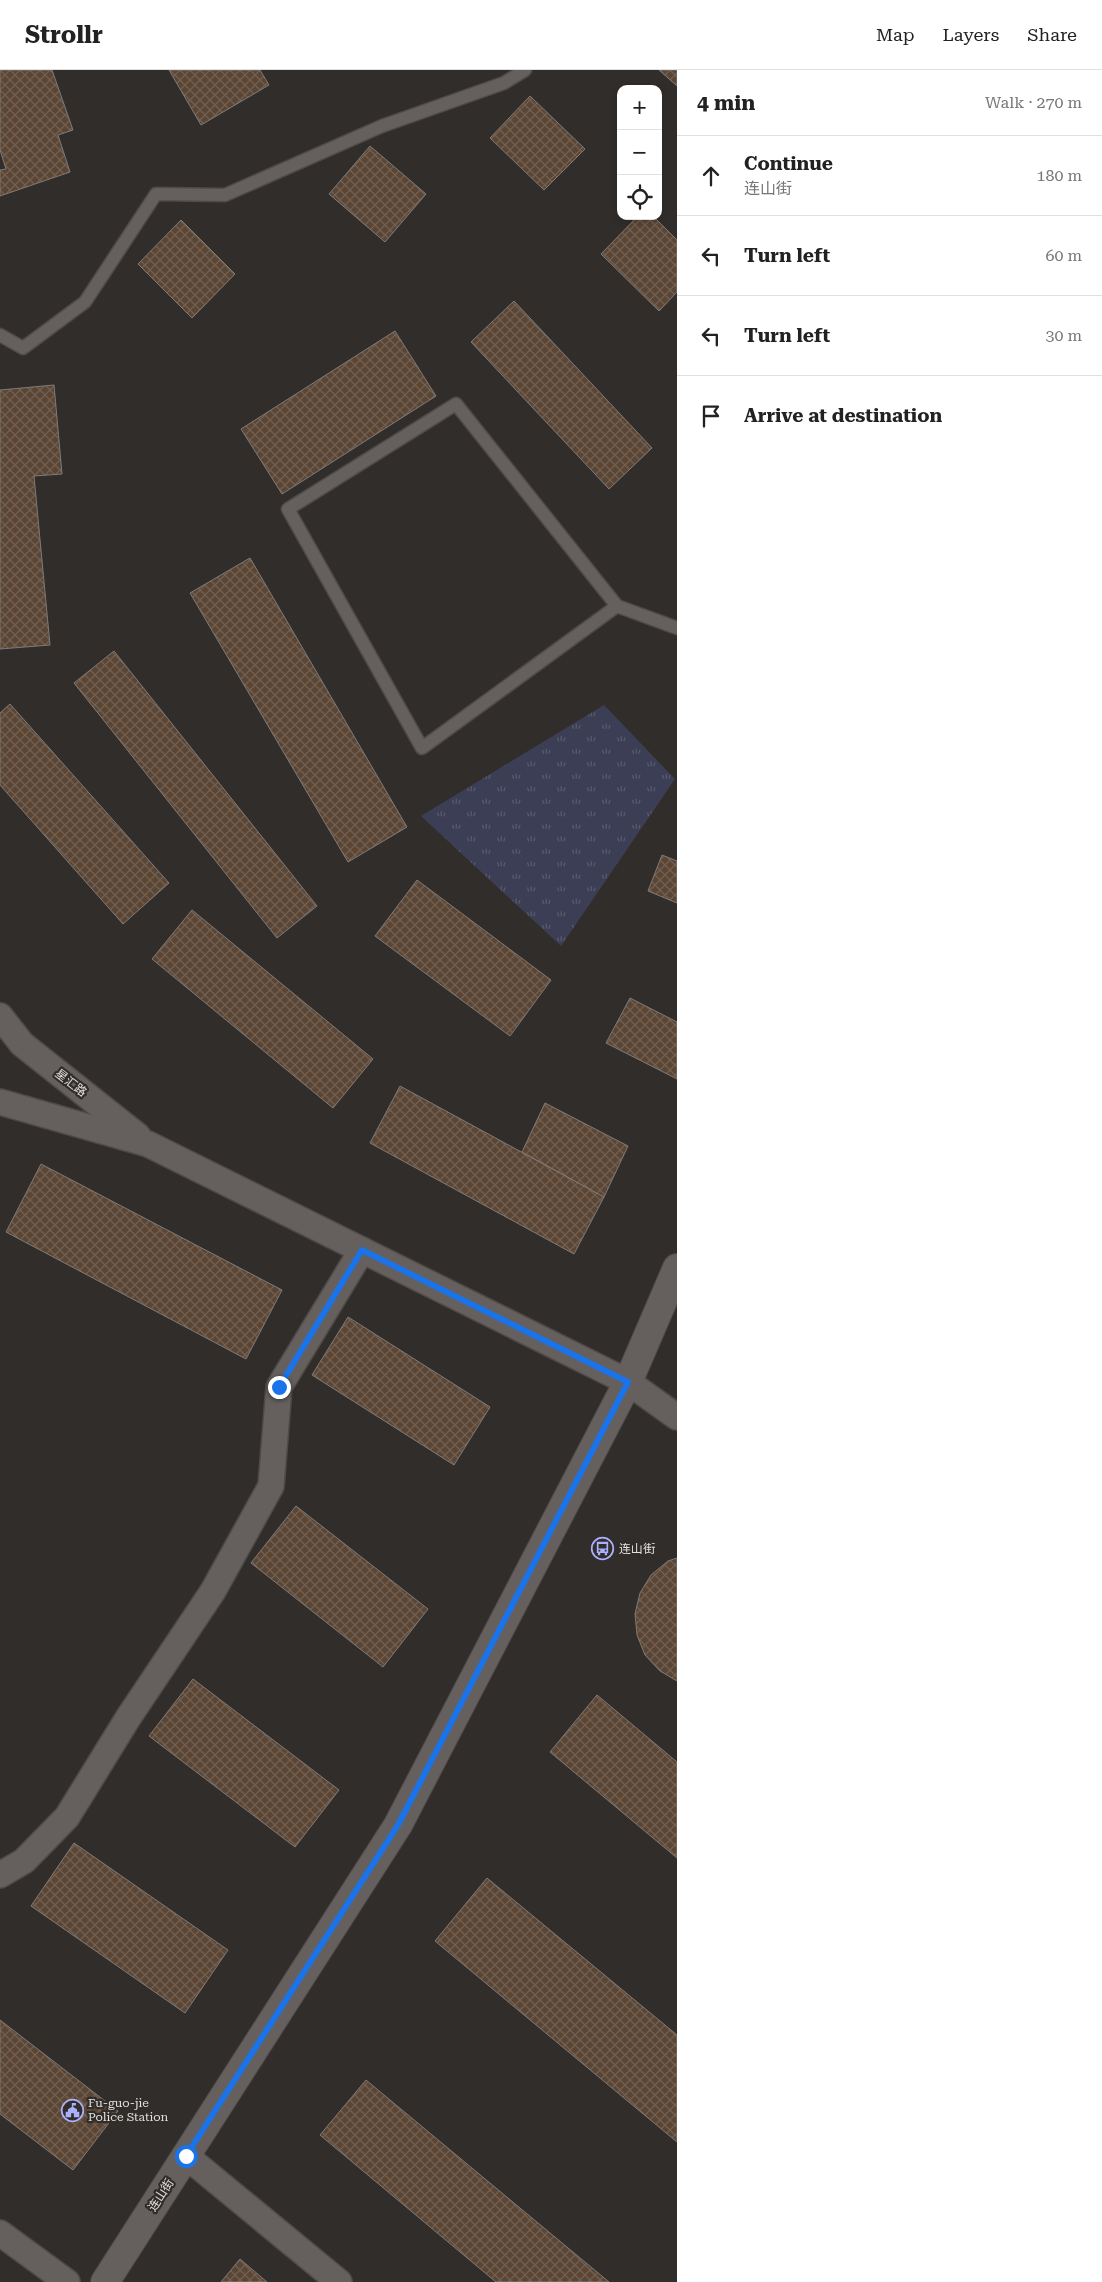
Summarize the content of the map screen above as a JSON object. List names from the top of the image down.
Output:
{
  "streets": {
    "street": ["星汇路", "连山街"]
  },
  "places": {
    "bus stop": ["连山街"],
    "public building": ["Fu-guo-jie Police Station"]
  },
  "page": {
    "header": "Strollr",
    "nav": ["Map", "Layers", "Share"],
    "heading": ["4 min", "Walk · 270 m"],
    "map_buttons": ["+", "−"],
    "list": [
      ["Continue", "连山街", "180 m"],
      ["Turn left", "60 m"],
      ["Turn left", "30 m"],
      "Arrive at destination"
    ]
  }
}
